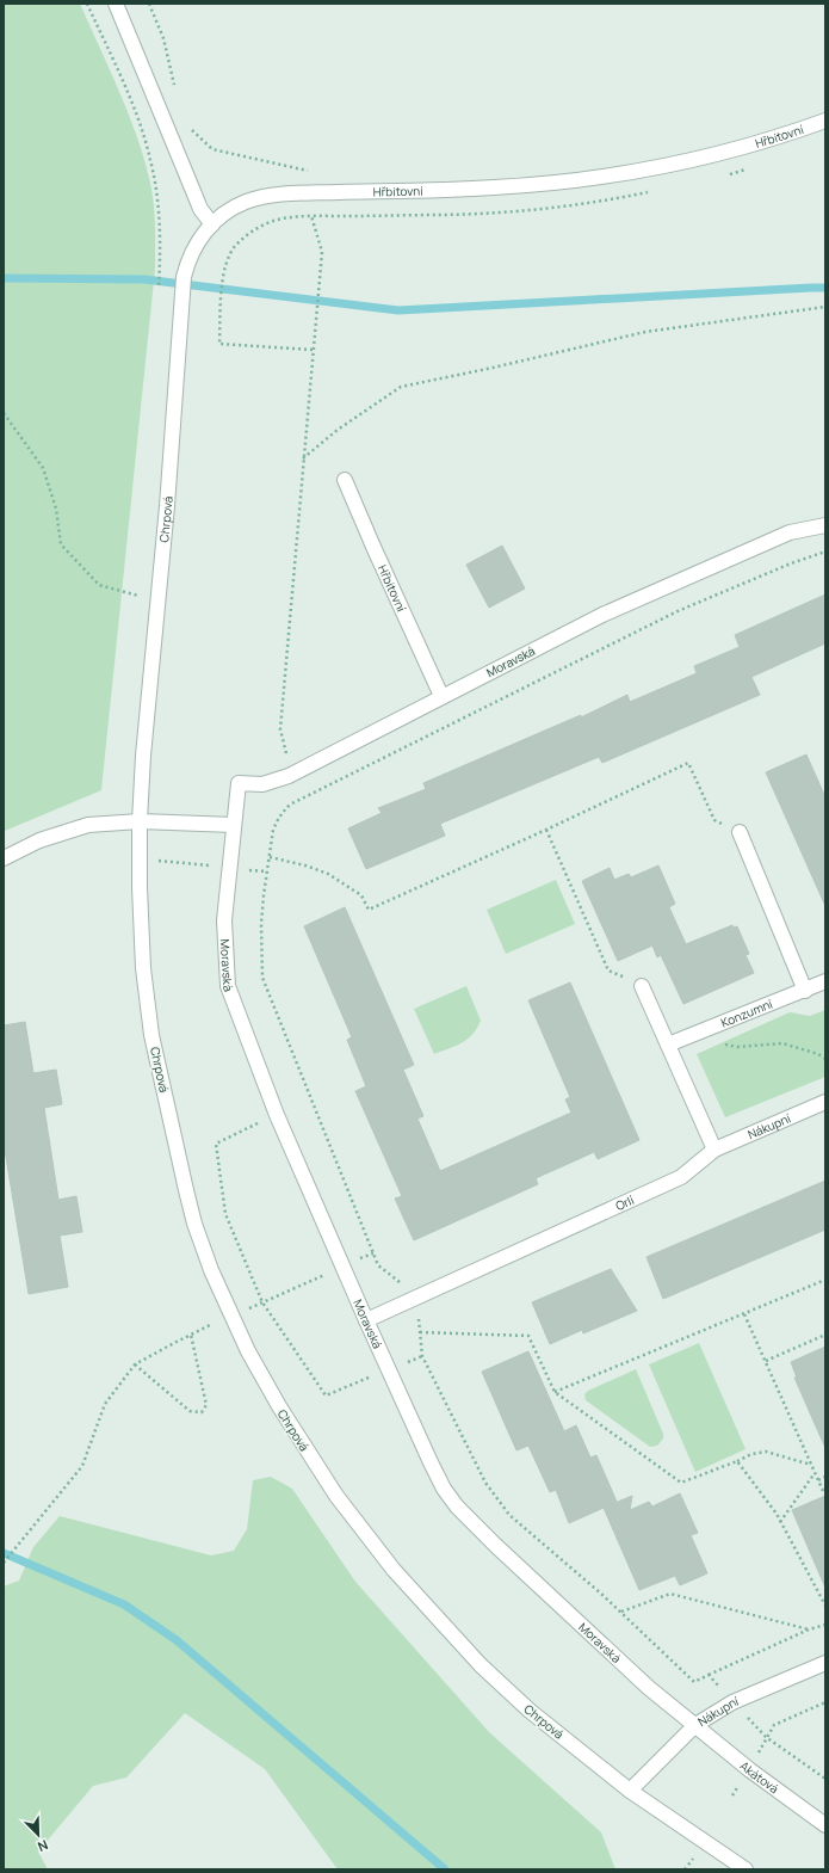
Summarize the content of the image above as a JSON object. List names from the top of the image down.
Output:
{
  "streets": {
    "street": [
      "Hřbitovní",
      "Chrpová",
      "Moravská",
      "Konzumní",
      "Nákupní",
      "Orlí",
      "Akátová"
    ]
  },
  "crossings": [
    ["Hřbitovní", "Chrpová"],
    ["Hřbitovní", "Moravská"],
    ["Chrpová", "Nákupní"],
    ["Moravská", "Nákupní"],
    ["Moravská", "Orlí"],
    ["Moravská", "Akátová"],
    ["Nákupní", "Orlí"],
    ["Nákupní", "Akátová"]
  ],
  "north": "bottom right"
}
